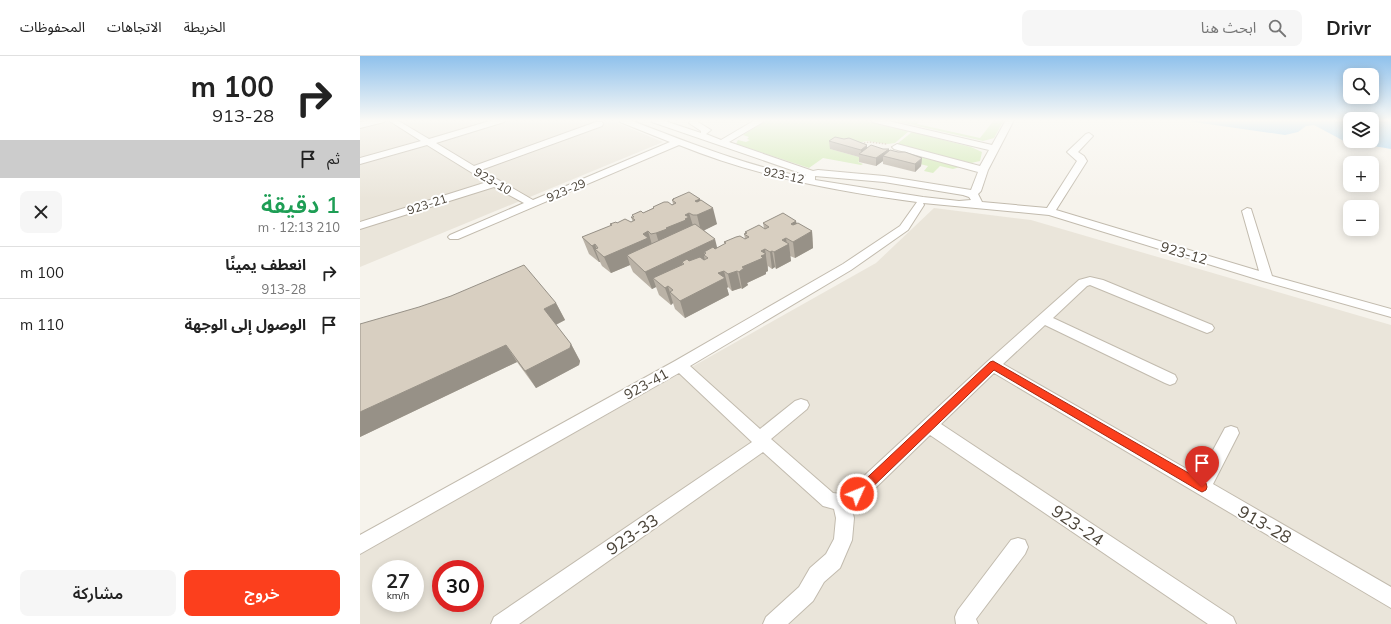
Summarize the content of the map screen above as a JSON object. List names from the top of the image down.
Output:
{
  "streets": {
    "street": [
      "923-12",
      "923-10",
      "923-29",
      "923-21",
      "923-41",
      "913-28",
      "923-24",
      "923-33"
    ]
  },
  "crossings": [
    ["923-10", "923-29"],
    ["923-10", "923-21"]
  ],
  "page": {
    "header": "Drivr",
    "search": "ابحث هنا",
    "nav": ["الخريطة", "الاتجاهات", "المحفوظات"],
    "turn": ["100 m", "913-28"],
    "map_buttons": ["+", "−"],
    "then": "ثم",
    "heading": ["1 دقيقة", "210 m · 12:13"],
    "list": [
      {
        "name": "انعطف يمينًا",
        "note": "913-28",
        "value": "100 m"
      },
      {
        "name": "الوصول إلى الوجهة",
        "value": "110 m"
      }
    ],
    "speed": "27 km/h",
    "limit": "30",
    "buttons": ["خروج", "مشاركة"]
  }
}
